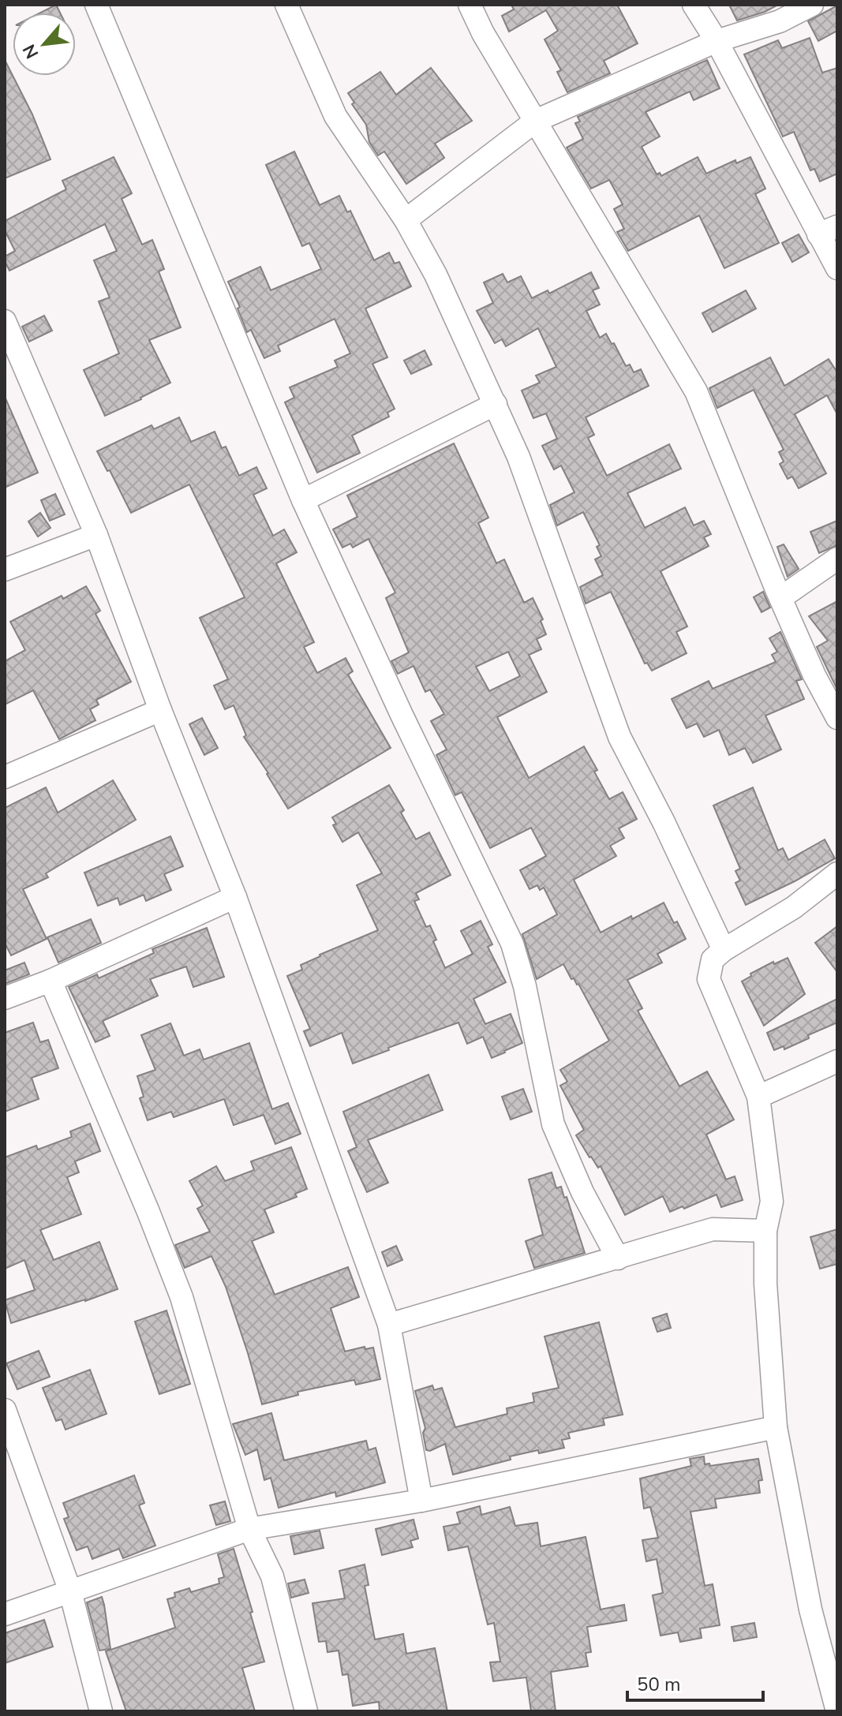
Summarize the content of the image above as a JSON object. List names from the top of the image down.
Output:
{
  "scale_bar": "50 m",
  "north": "bottom left"
}
